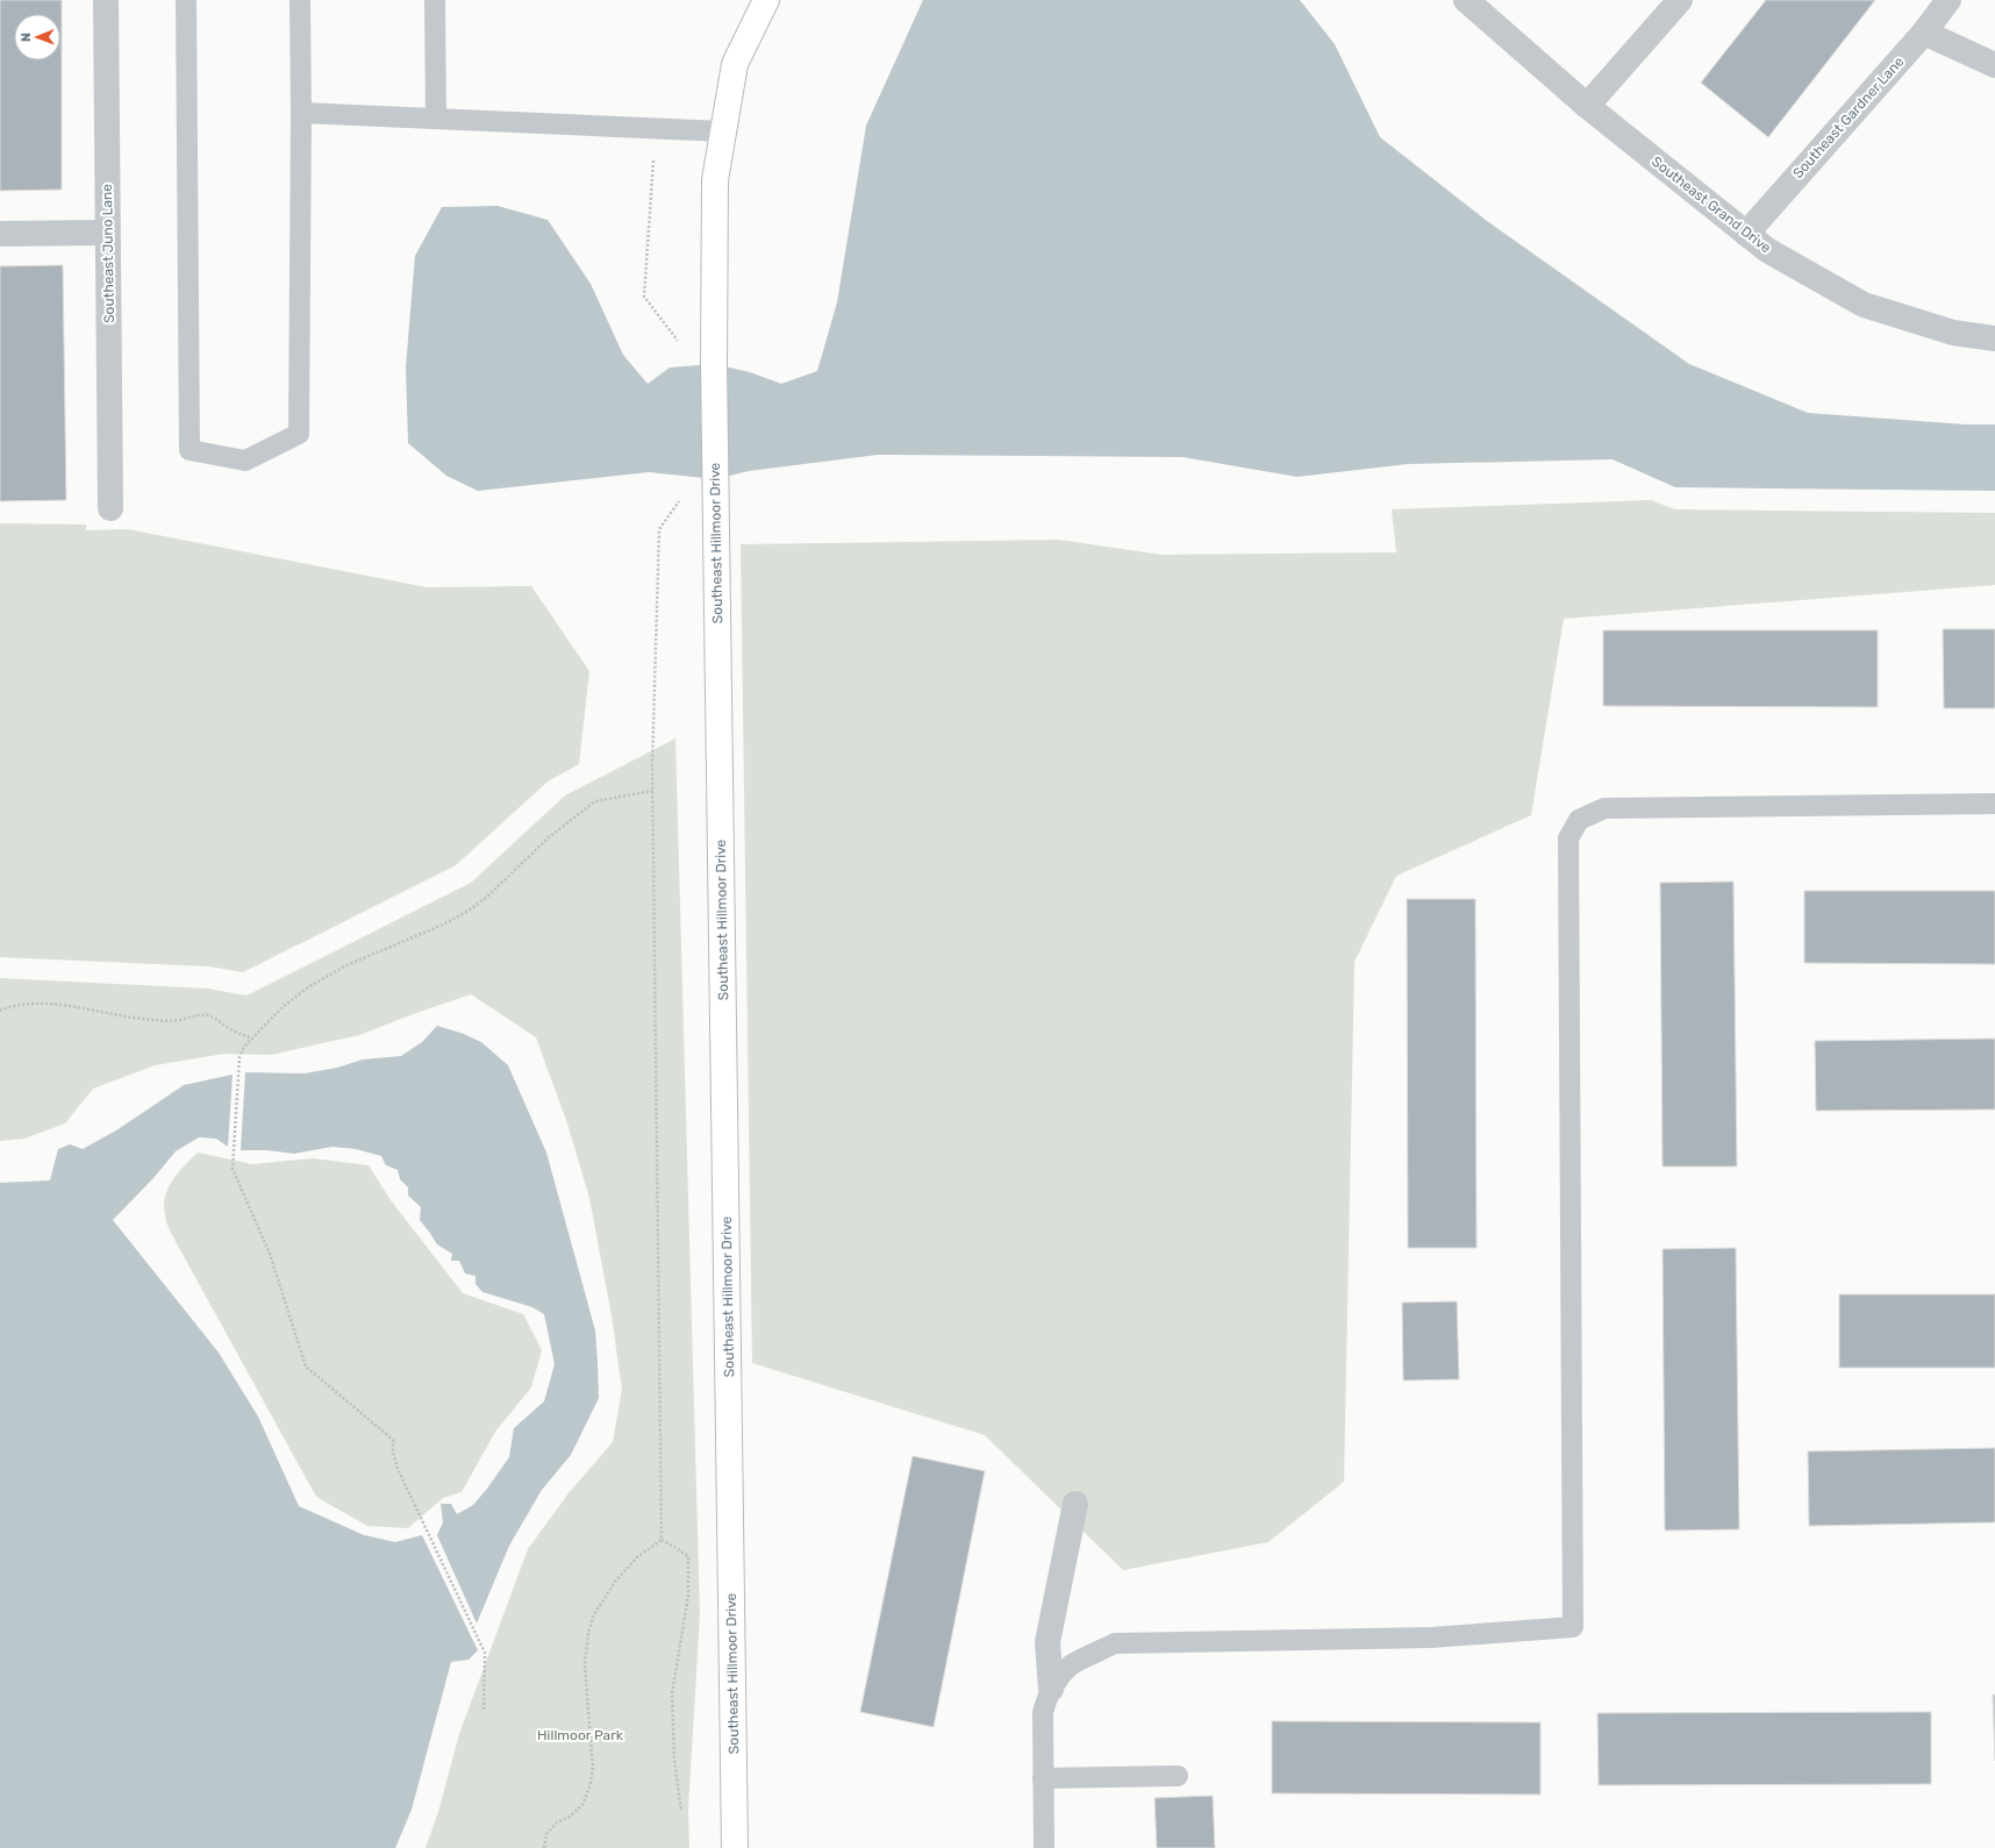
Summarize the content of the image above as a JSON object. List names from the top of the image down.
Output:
{
  "streets": {
    "street": [
      "Southeast Gardner Lane",
      "Southeast Grand Drive",
      "Southeast Juno Lane",
      "Southeast Hillmoor Drive"
    ]
  },
  "crossings": [
    ["Southeast Gardner Lane", "Southeast Grand Drive"]
  ],
  "parks": ["Hillmoor Park"],
  "north": "left"
}
